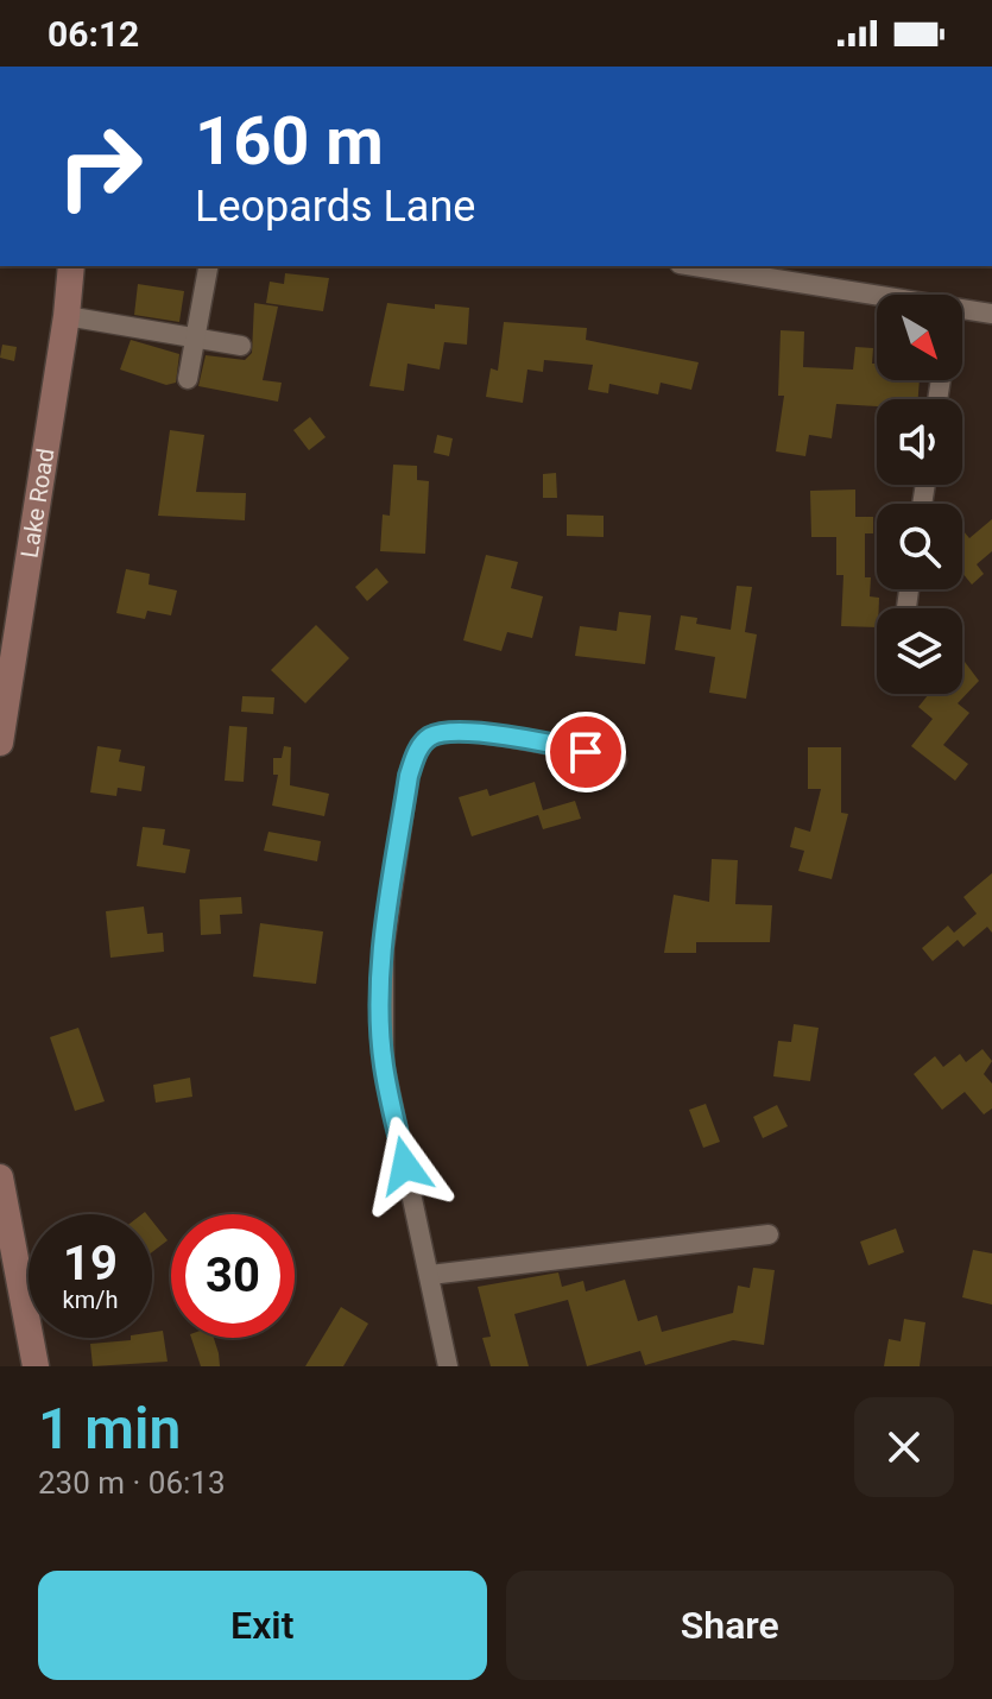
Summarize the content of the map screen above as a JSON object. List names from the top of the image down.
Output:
{
  "streets": {
    "main road": ["Lake Road"]
  },
  "north": "bottom right",
  "page": {
    "status": "06:12",
    "turn": ["160 m", "Leopards Lane"],
    "speed": "19 km/h",
    "limit": "30",
    "heading": ["1 min", "230 m · 06:13"],
    "buttons": ["Exit", "Share"]
  }
}
